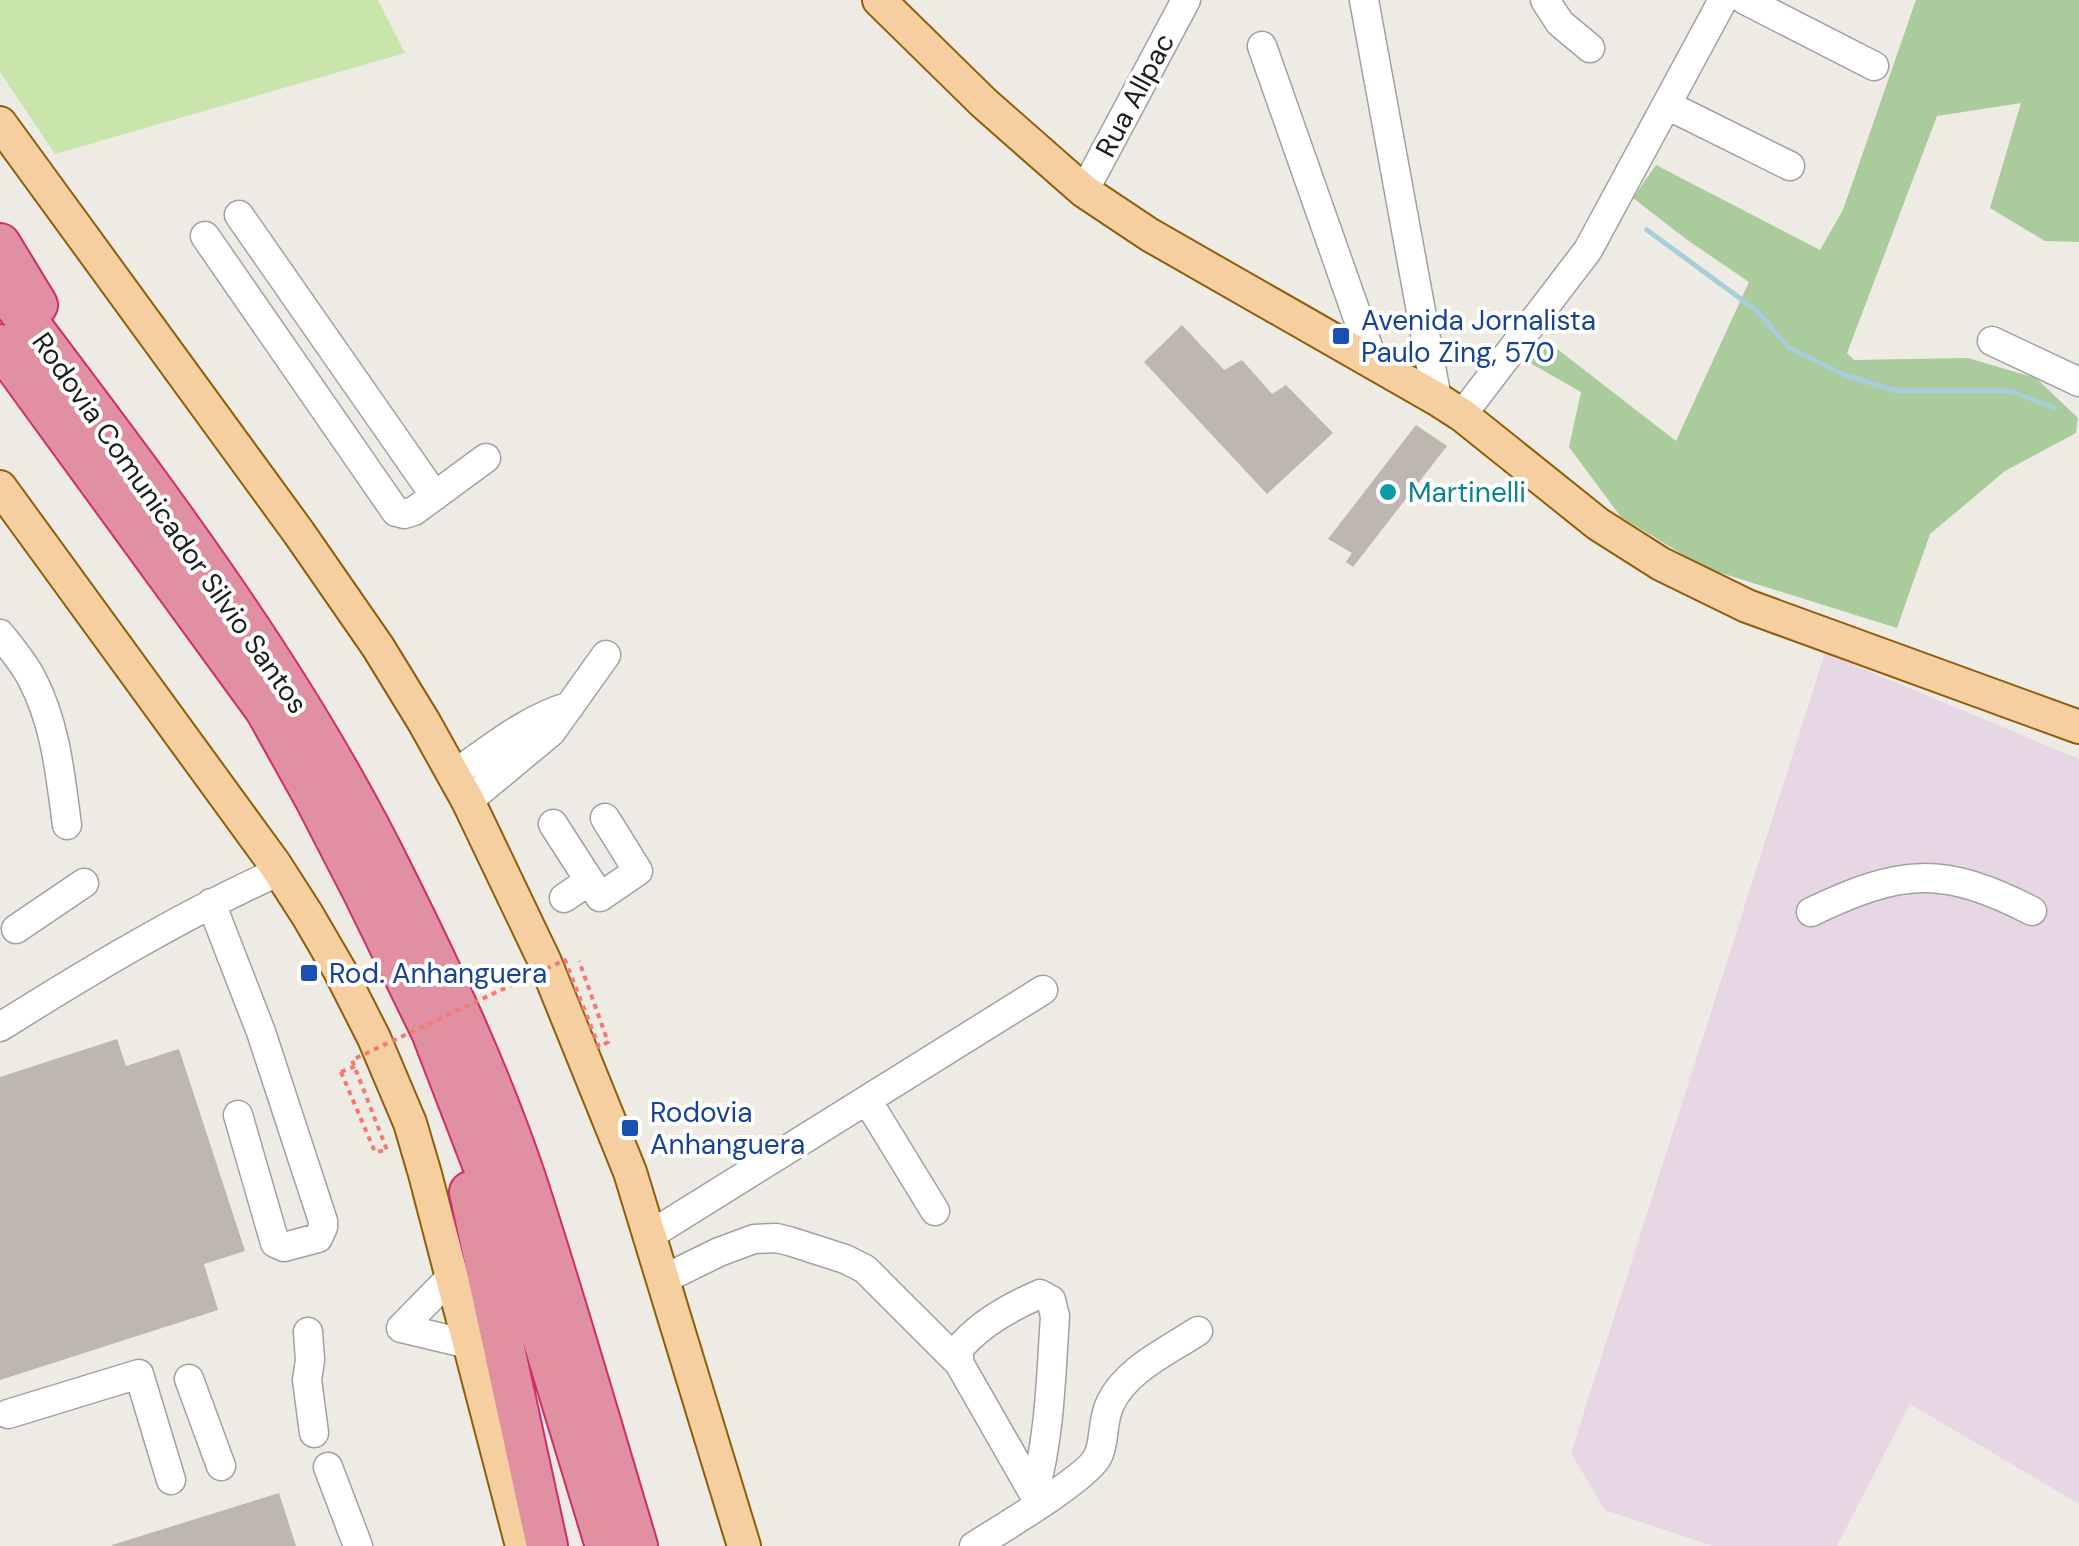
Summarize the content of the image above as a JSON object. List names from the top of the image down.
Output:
{
  "streets": {
    "highway": ["Rodovia Comunicador Silvio Santos"],
    "street": ["Rua Allpac"]
  },
  "places": {
    "transit": ["Avenida Jornalista Paulo Zing, 570", "Rod. Anhanguera", "Rodovia Anhanguera"],
    "other": ["Martinelli"]
  }
}
